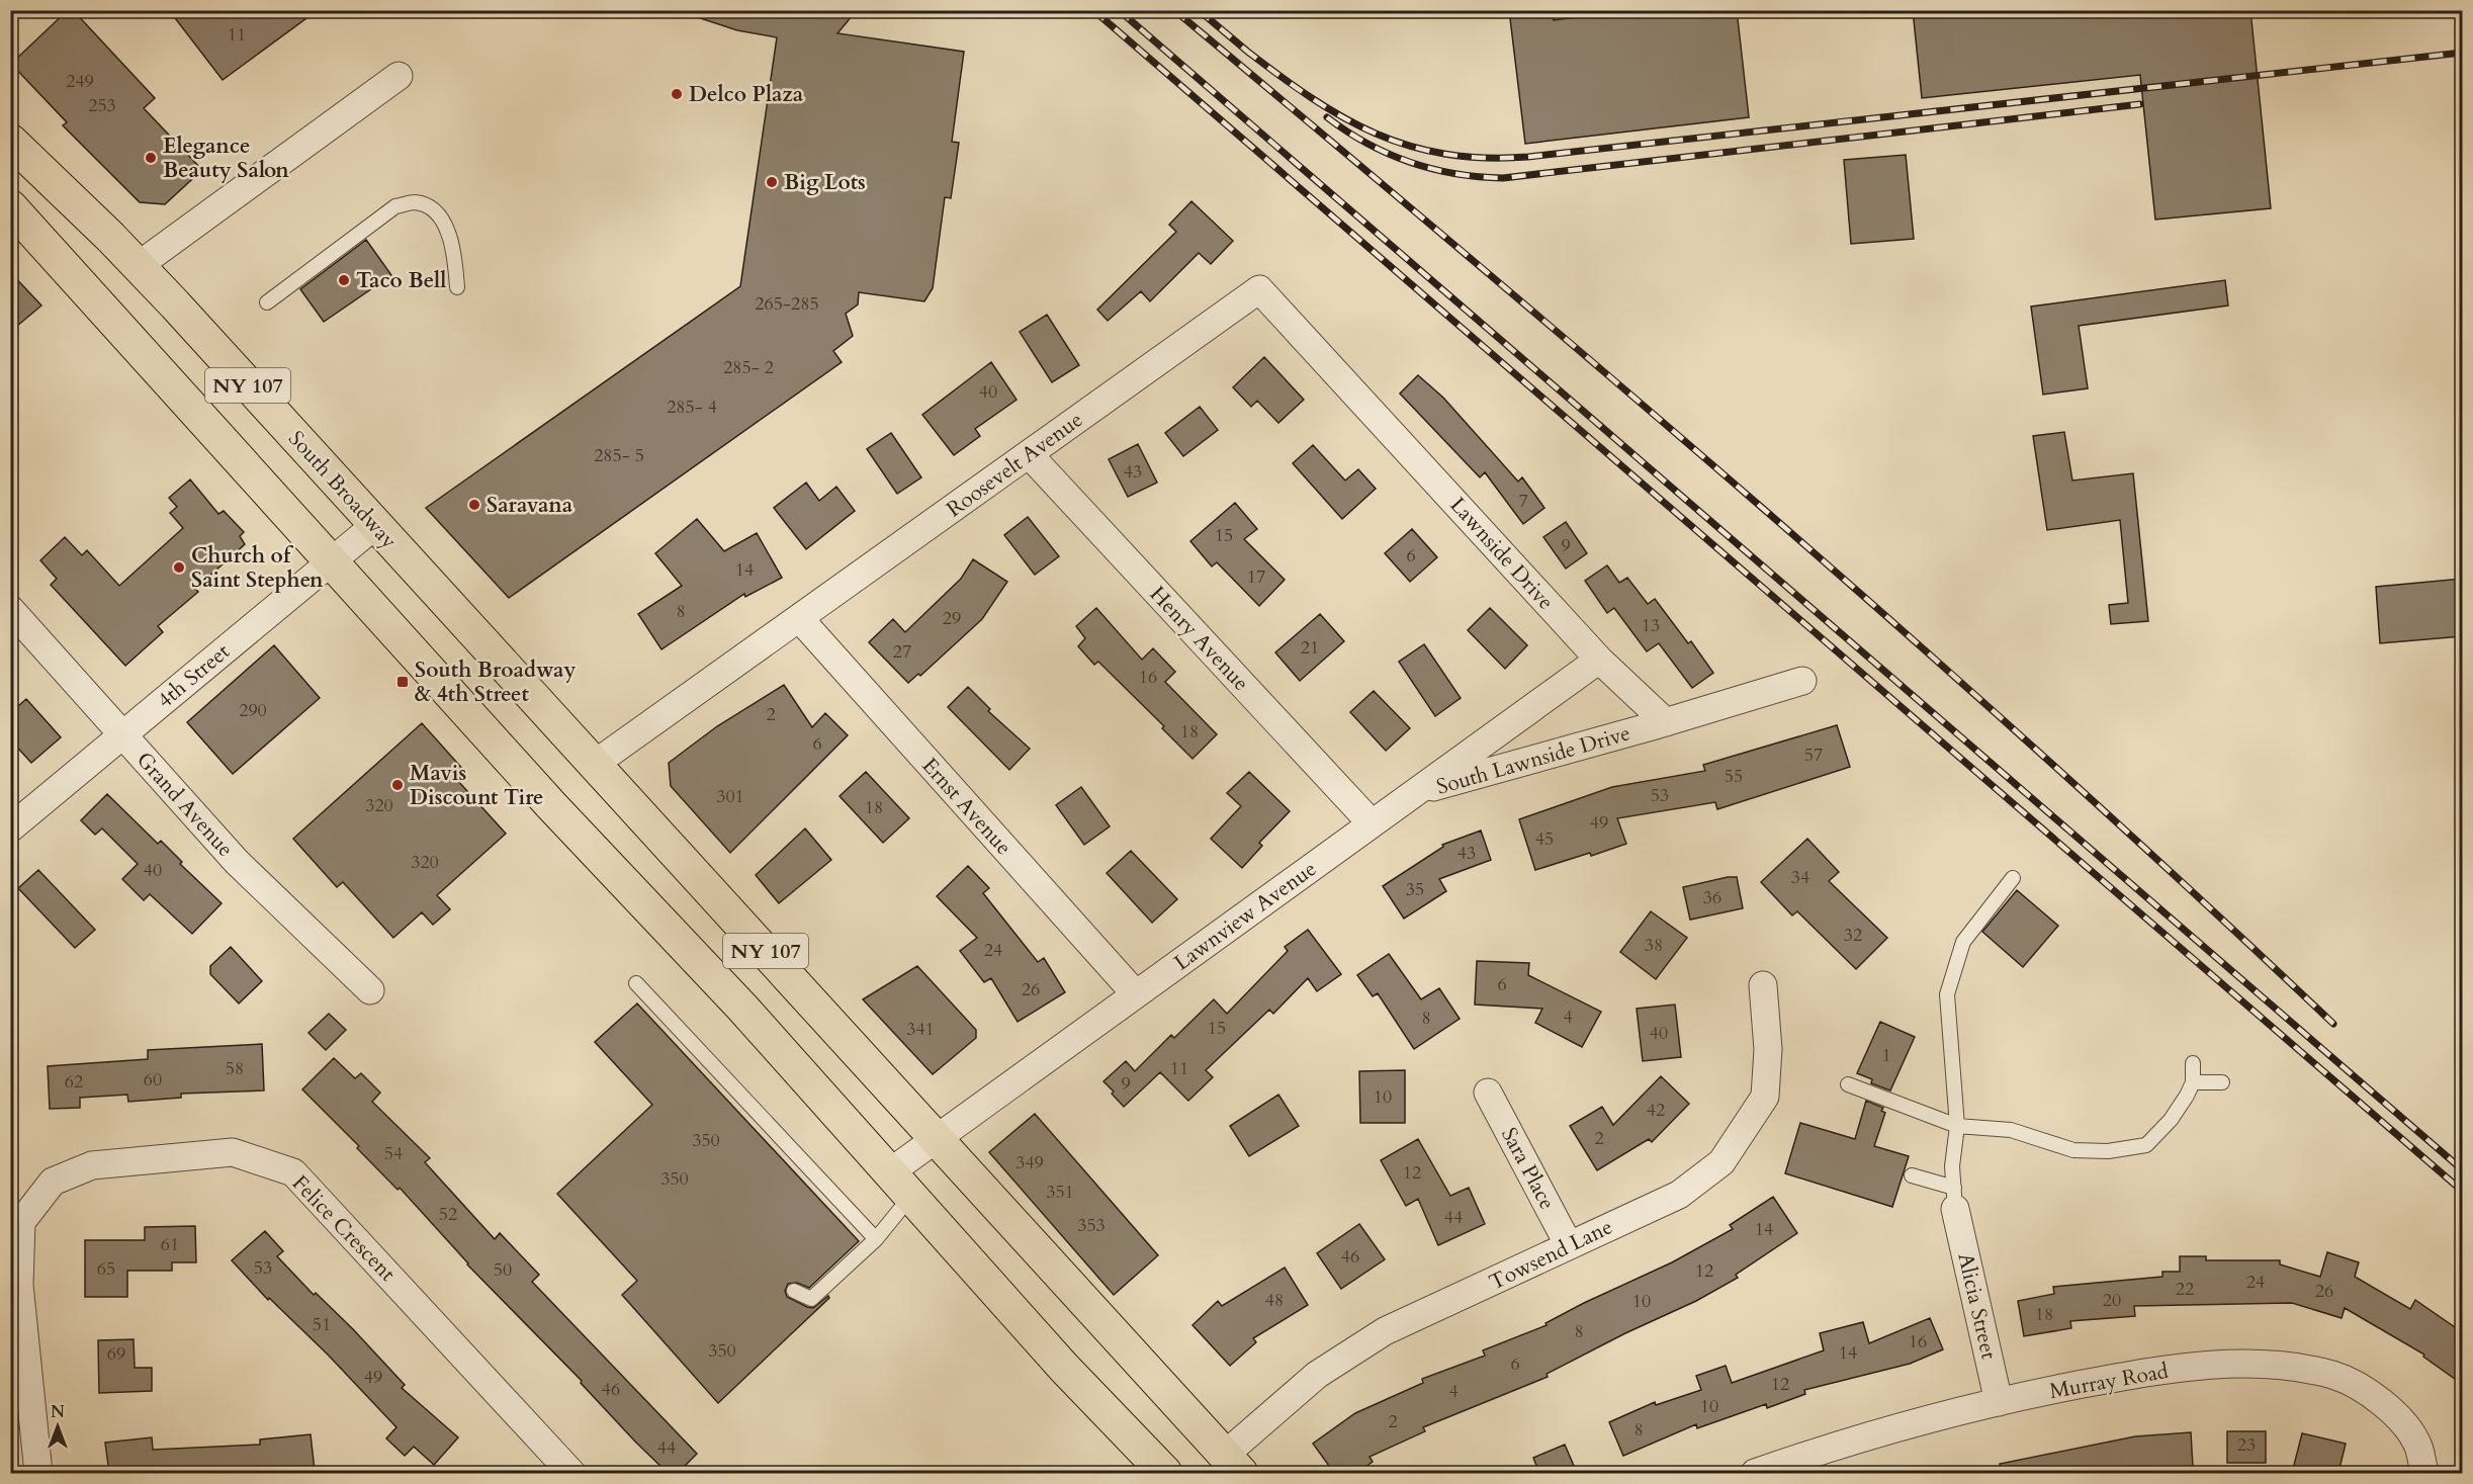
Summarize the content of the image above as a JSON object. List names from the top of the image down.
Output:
{
  "streets": {
    "main road": ["NY 107", "South Broadway"],
    "street": [
      "Roosevelt Avenue",
      "Lawnside Drive",
      "Henry Avenue",
      "4th Street",
      "South Lawnside Drive",
      "Grand Avenue",
      "Ernst Avenue",
      "Lawnview Avenue",
      "Sara Place",
      "Felice Crescent",
      "Towsend Lane",
      "Alicia Street",
      "Murray Road"
    ]
  },
  "crossings": [
    ["NY 107", "Roosevelt Avenue"],
    ["NY 107", "South Broadway"],
    ["NY 107", "4th Street"],
    ["NY 107", "Lawnview Avenue"],
    ["NY 107", "Towsend Lane"],
    ["Roosevelt Avenue", "South Broadway"],
    ["Roosevelt Avenue", "Lawnside Drive"],
    ["Roosevelt Avenue", "Henry Avenue"],
    ["Roosevelt Avenue", "Ernst Avenue"],
    ["South Broadway", "4th Street"],
    ["Lawnside Drive", "South Lawnside Drive"],
    ["Lawnside Drive", "Lawnview Avenue"],
    ["Henry Avenue", "Lawnview Avenue"],
    ["4th Street", "Grand Avenue"],
    ["South Lawnside Drive", "Lawnview Avenue"],
    ["Ernst Avenue", "Lawnview Avenue"],
    ["Sara Place", "Towsend Lane"],
    ["Alicia Street", "Murray Road"]
  ],
  "places": {
    "other": [
      "Delco Plaza",
      "Elegance Beauty Salon",
      "Big Lots",
      "Taco Bell",
      "Saravana",
      "Church of Saint Stephen",
      "Mavis Discount Tire"
    ],
    "transit": ["South Broadway & 4th Street"]
  },
  "house_numbers": [
    "11",
    "249",
    "253",
    "265-285",
    "285- 2",
    "40",
    "285- 4",
    "285- 5",
    "43",
    "7",
    "15",
    "9",
    "6",
    "14",
    "17",
    "8",
    "29",
    "13",
    "21",
    "27",
    "16",
    "290",
    "2",
    "18",
    "6",
    "57",
    "55",
    "53",
    "301",
    "320",
    "18",
    "49",
    "45",
    "43",
    "320",
    "40",
    "34",
    "35",
    "36",
    "32",
    "38",
    "24",
    "6",
    "26",
    "4",
    "8",
    "15",
    "341",
    "40",
    "1",
    "58",
    "11",
    "60",
    "62",
    "9",
    "10",
    "42",
    "2",
    "350",
    "54",
    "349",
    "12",
    "350",
    "351",
    "52",
    "44",
    "353",
    "14",
    "61",
    "46",
    "53",
    "65",
    "50",
    "12",
    "24",
    "22",
    "26",
    "48",
    "20",
    "10",
    "18",
    "51",
    "8",
    "16",
    "350",
    "14",
    "69",
    "6",
    "49",
    "12",
    "46",
    "4",
    "10",
    "2",
    "8",
    "23",
    "44"
  ],
  "north": "top"
}
